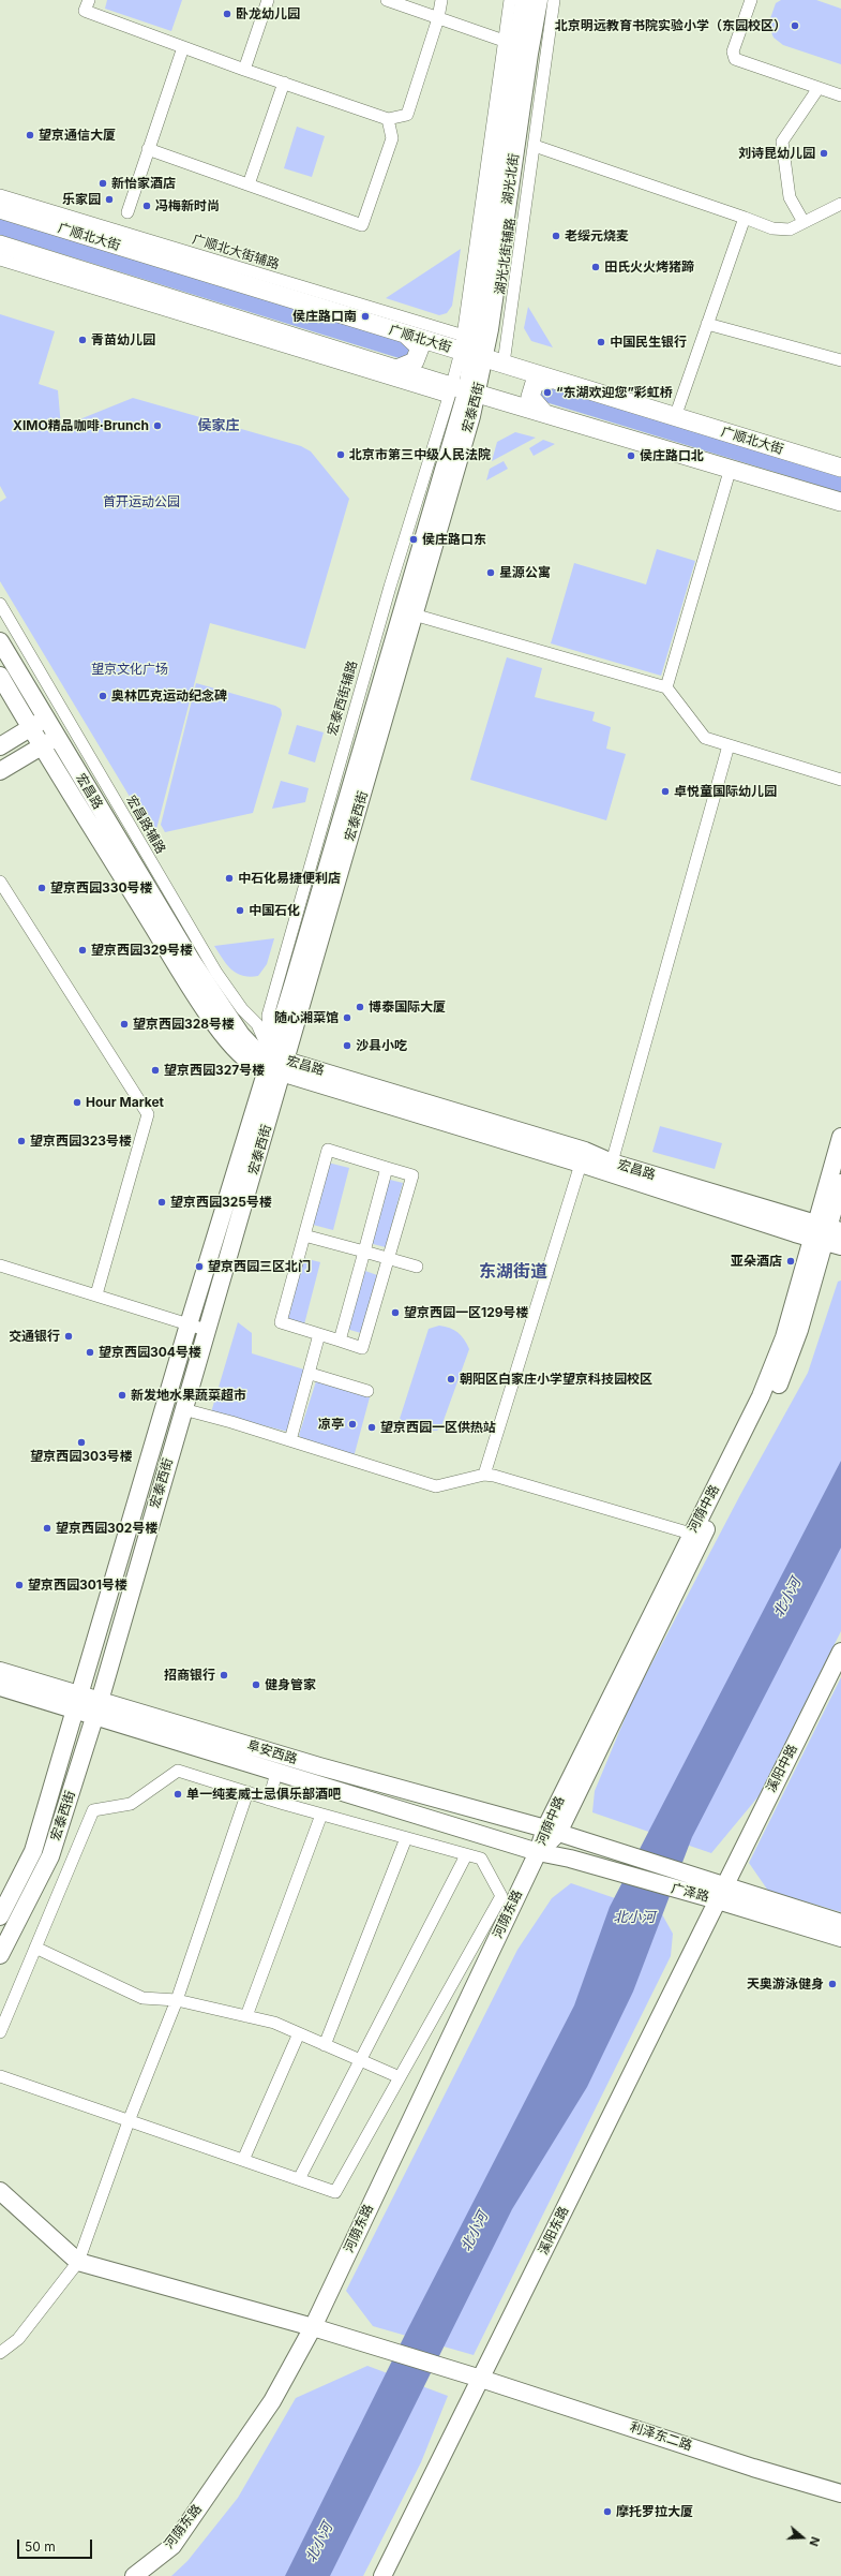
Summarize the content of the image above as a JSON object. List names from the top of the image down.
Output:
{
  "streets": {
    "main road": ["广顺北大街"],
    "street": [
      "湖光北街",
      "广顺北大街辅路",
      "湖光北街辅路",
      "宏泰西街",
      "宏昌路",
      "宏昌路辅路",
      "河荫中路",
      "阜安西路",
      "溪阳中路",
      "广泽路",
      "河荫东路",
      "溪阳东路",
      "利泽东二路"
    ]
  },
  "crossings": [
    ["湖光北街", "广顺北大街"],
    ["湖光北街", "广顺北大街辅路"],
    ["湖光北街", "宏泰西街"],
    ["广顺北大街", "广顺北大街辅路"],
    ["广顺北大街", "湖光北街辅路"],
    ["广顺北大街", "宏泰西街"],
    ["广顺北大街辅路", "宏泰西街"],
    ["宏泰西街", "宏昌路"],
    ["宏泰西街", "宏昌路辅路"],
    ["宏泰西街", "阜安西路"],
    ["宏昌路", "宏昌路辅路"],
    ["宏昌路", "河荫中路"],
    ["河荫中路", "阜安西路"],
    ["河荫中路", "广泽路"],
    ["河荫中路", "河荫东路"],
    ["阜安西路", "广泽路"],
    ["阜安西路", "河荫东路"],
    ["溪阳中路", "广泽路"],
    ["溪阳中路", "溪阳东路"],
    ["广泽路", "河荫东路"],
    ["广泽路", "溪阳东路"],
    ["河荫东路", "利泽东二路"],
    ["溪阳东路", "利泽东二路"]
  ],
  "districts": ["侯家庄", "东湖街道"],
  "water": ["北小河"],
  "parks": ["首开运动公园", "望京文化广场"],
  "places": [
    "卧龙幼儿园",
    "北京明远教育书院实验小学（东园校区）",
    "望京通信大厦",
    "刘诗昆幼儿园",
    "新怡家酒店",
    "乐家园",
    "冯梅新时尚",
    "老绥元烧麦",
    "田氏火火烤猪蹄",
    "侯庄路口南",
    "青苗幼儿园",
    "中国民生银行",
    "“东湖欢迎您”彩虹桥",
    "XIMO精品咖啡·Brunch",
    "北京市第三中级人民法院",
    "侯庄路口北",
    "侯庄路口东",
    "星源公寓",
    "奥林匹克运动纪念碑",
    "卓悦童国际幼儿园",
    "中石化易捷便利店",
    "望京西园330号楼",
    "中国石化",
    "望京西园329号楼",
    "博泰国际大厦",
    "随心湘菜馆",
    "望京西园328号楼",
    "沙县小吃",
    "望京西园327号楼",
    "Hour Market",
    "望京西园323号楼",
    "望京西园325号楼",
    "亚朵酒店",
    "望京西园三区北门",
    "望京西园一区129号楼",
    "交通银行",
    "望京西园304号楼",
    "朝阳区白家庄小学望京科技园校区",
    "新发地水果蔬菜超市",
    "凉亭",
    "望京西园一区供热站",
    "望京西园303号楼",
    "望京西园302号楼",
    "望京西园301号楼",
    "招商银行",
    "健身管家",
    "单一纯麦威士忌俱乐部酒吧",
    "天奥游泳健身",
    "摩托罗拉大厦"
  ],
  "scale_bar": "50 m",
  "north": "right"
}
